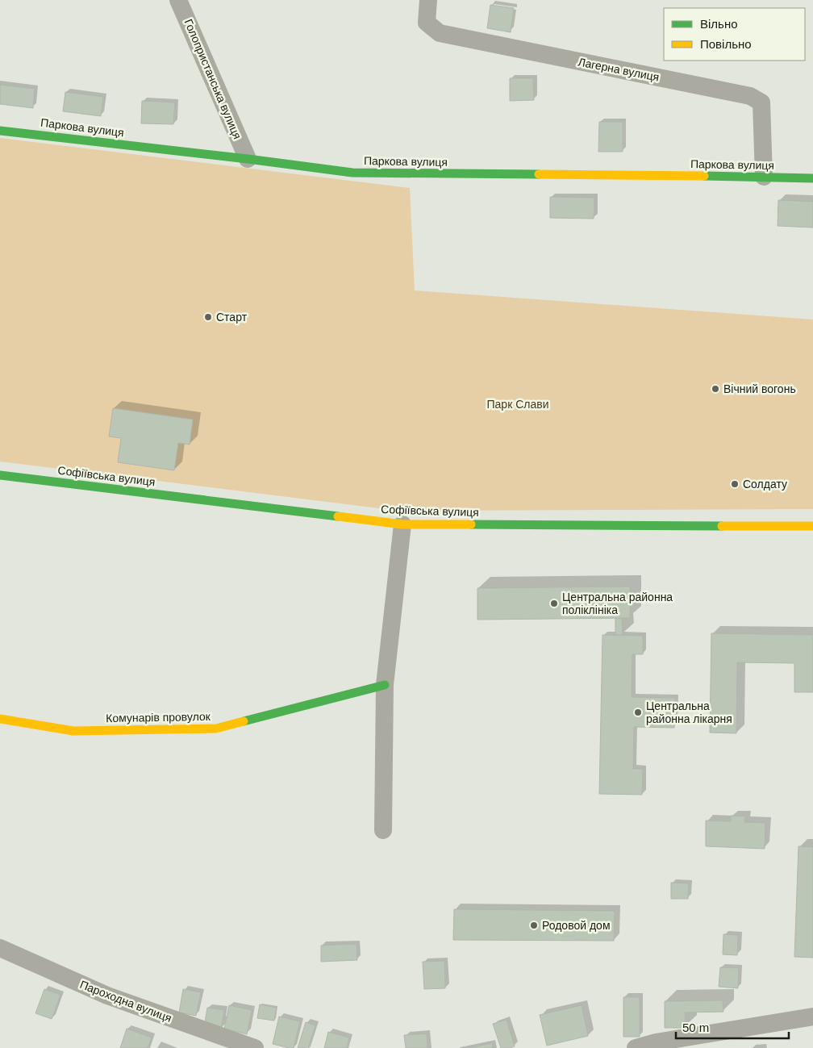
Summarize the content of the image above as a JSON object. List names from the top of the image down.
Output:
{
  "streets": {
    "street": [
      "Лагерна вулиця",
      "Голопристанська вулиця",
      "Паркова вулиця",
      "Софіївська вулиця",
      "Комунарів провулок",
      "Пароходна вулиця"
    ]
  },
  "crossings": [
    ["Лагерна вулиця", "Паркова вулиця"],
    ["Голопристанська вулиця", "Паркова вулиця"]
  ],
  "parks": ["Парк Слави"],
  "places": [
    "Старт",
    "Вічний вогонь",
    "Солдату",
    "Центральна районна поліклініка",
    "Центральна районна лікарня",
    "Родовой дом"
  ],
  "legend": ["Вільно", "Повільно"],
  "scale_bar": "50 m"
}
